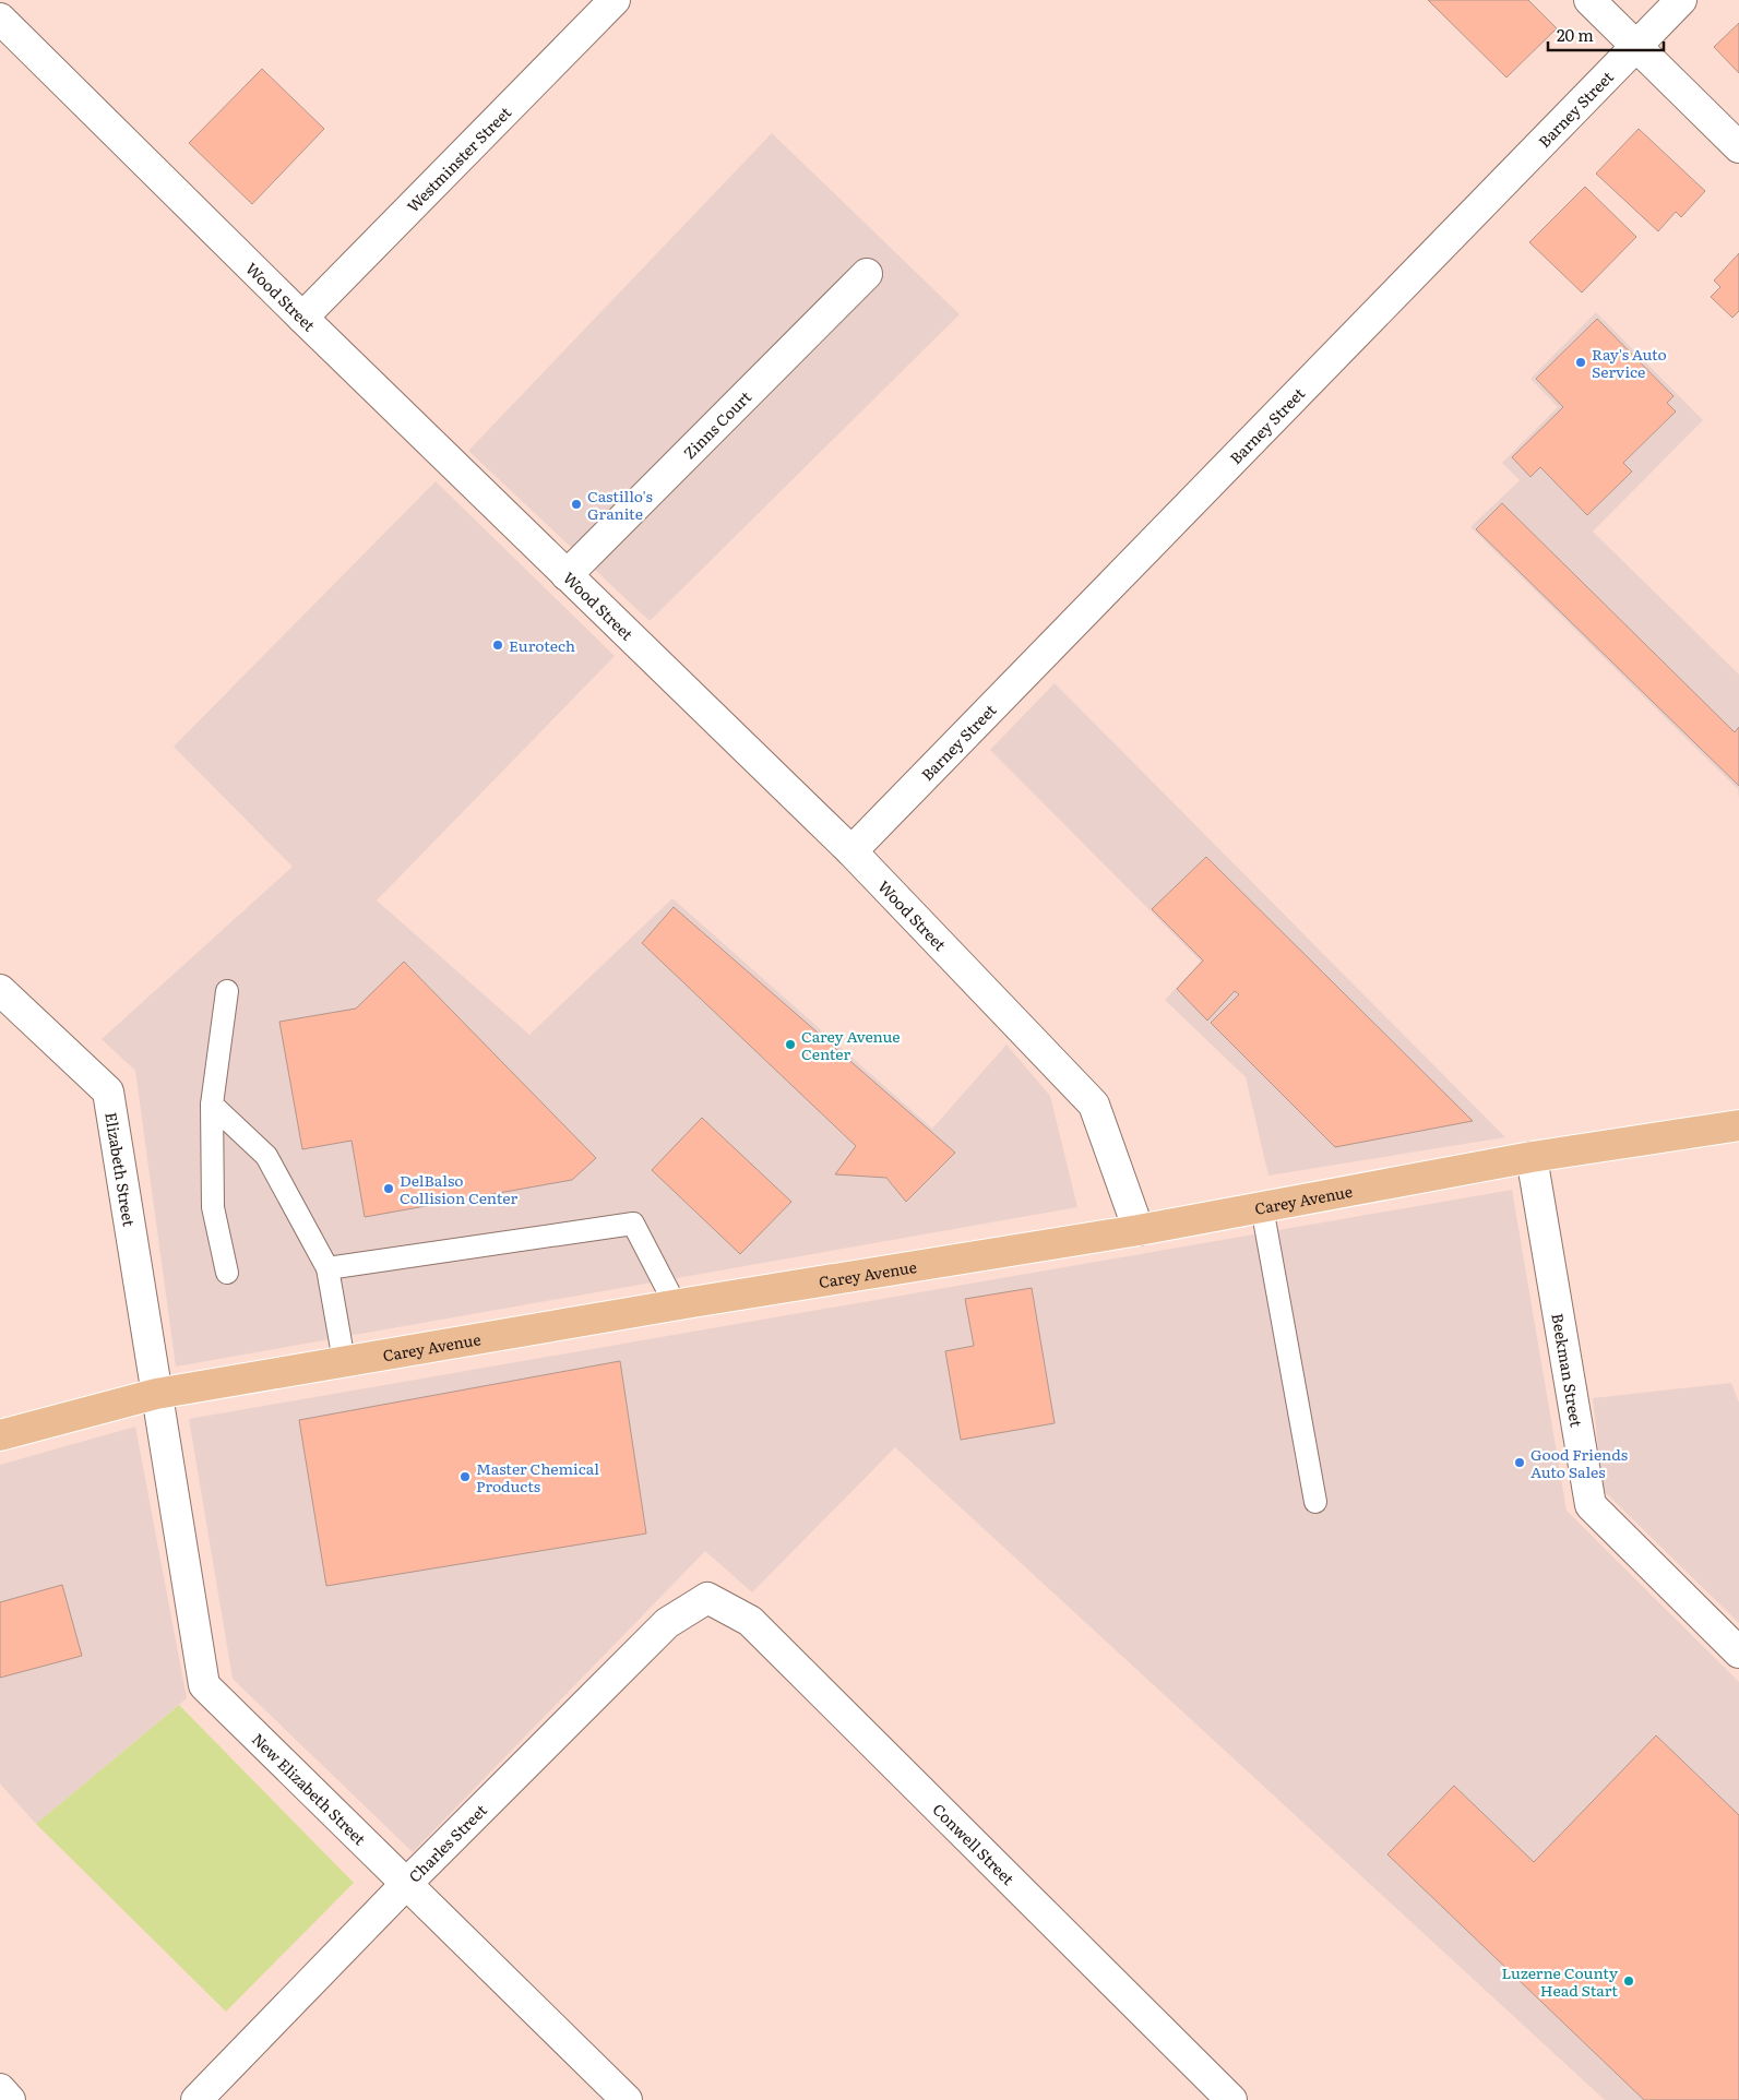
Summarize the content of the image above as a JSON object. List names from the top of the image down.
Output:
{
  "streets": {
    "main road": ["Carey Avenue"],
    "street": [
      "Barney Street",
      "Westminster Street",
      "Wood Street",
      "Zinns Court",
      "Elizabeth Street",
      "Beekman Street",
      "New Elizabeth Street",
      "Charles Street",
      "Conwell Street"
    ]
  },
  "crossings": [
    ["Barney Street", "Wood Street"],
    ["Westminster Street", "Wood Street"],
    ["Wood Street", "Zinns Court"],
    ["Wood Street", "Carey Avenue"],
    ["Elizabeth Street", "Carey Avenue"],
    ["Elizabeth Street", "New Elizabeth Street"],
    ["Carey Avenue", "Beekman Street"],
    ["Carey Avenue", "New Elizabeth Street"],
    ["New Elizabeth Street", "Charles Street"],
    ["Charles Street", "Conwell Street"]
  ],
  "places": [
    "Ray's Auto Service",
    "Castillo's Granite",
    "Eurotech",
    "Carey Avenue Center",
    "DelBalso Collision Center",
    "Good Friends Auto Sales",
    "Master Chemical Products",
    "Luzerne County Head Start"
  ],
  "scale_bar": "20 m"
}
